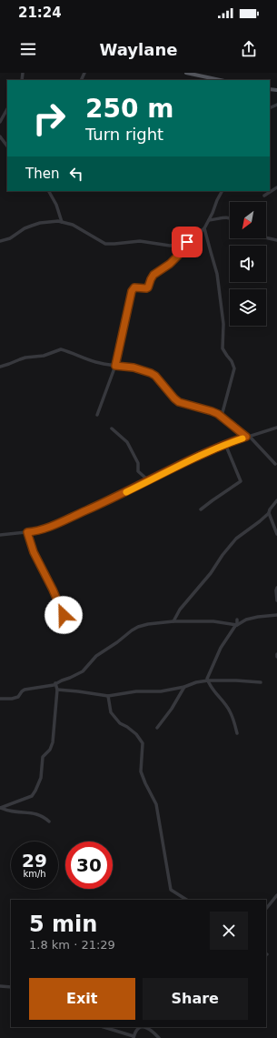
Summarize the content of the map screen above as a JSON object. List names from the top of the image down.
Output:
{
  "north": "bottom left",
  "page": {
    "status": "21:24",
    "header": "Waylane",
    "turn": ["250 m", "Turn right"],
    "then": "Then",
    "speed": "29 km/h",
    "limit": "30",
    "heading": ["5 min", "1.8 km · 21:29"],
    "buttons": ["Exit", "Share"]
  }
}
